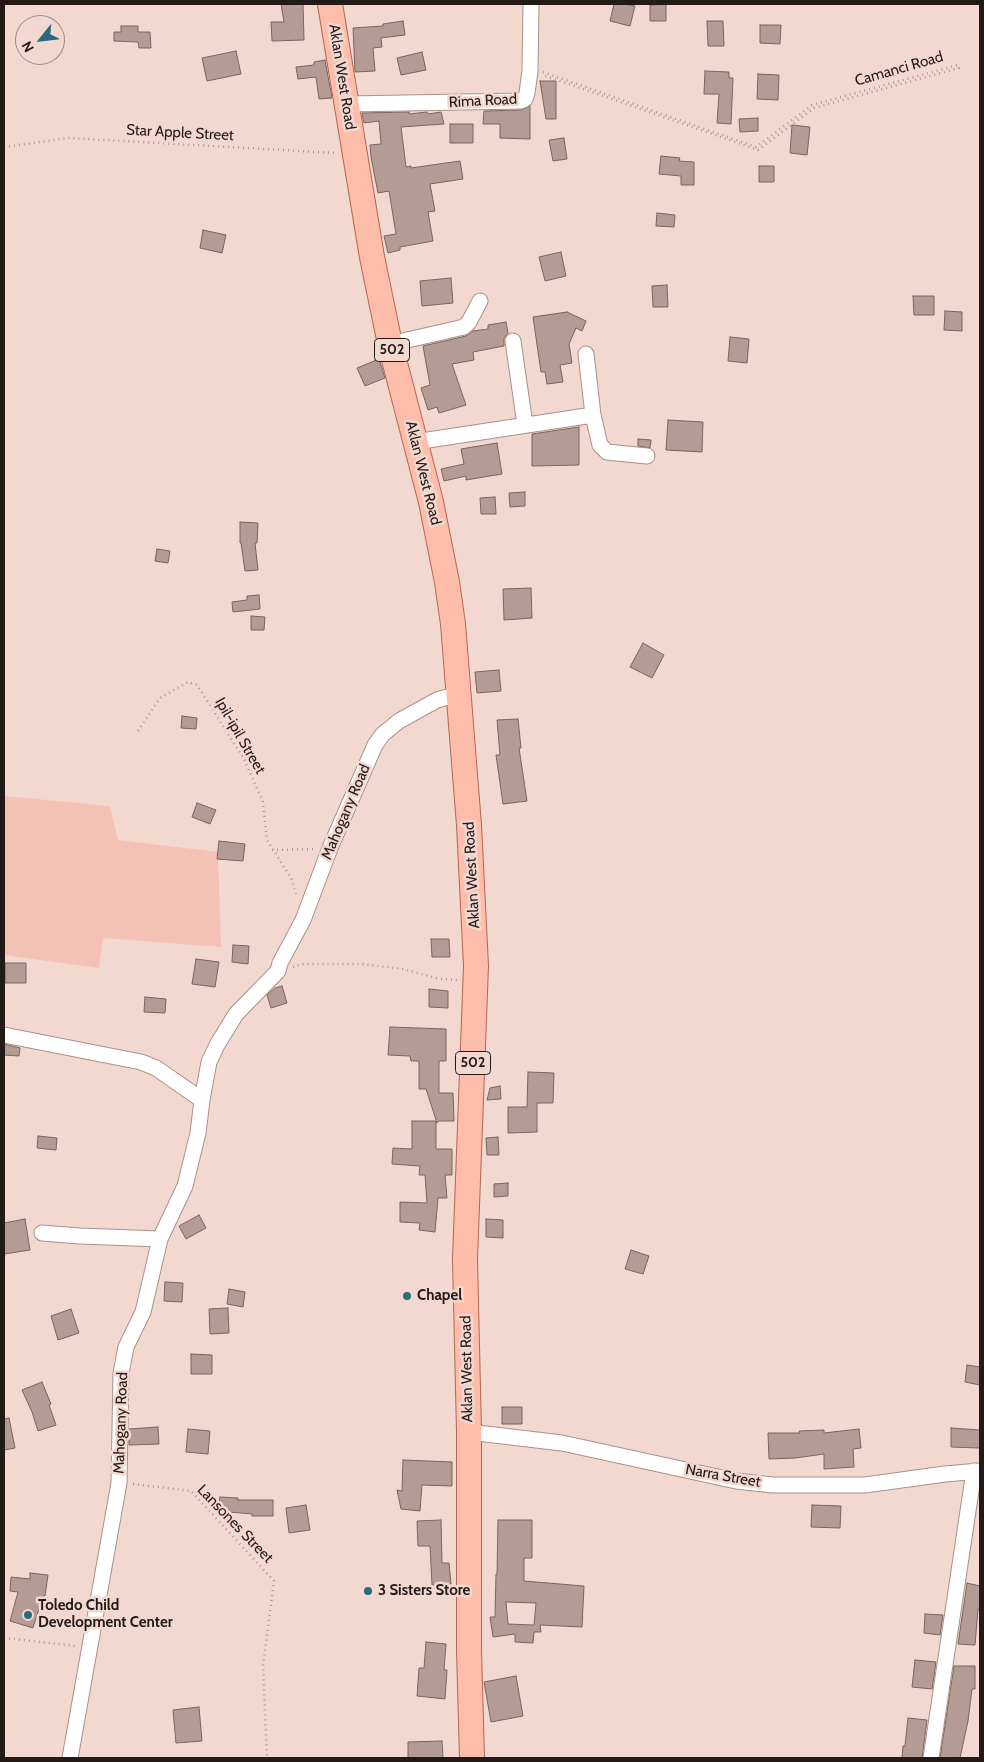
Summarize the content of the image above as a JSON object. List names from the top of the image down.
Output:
{
  "streets": {
    "main road": ["Aklan West Road", "502"],
    "street": ["Rima Road", "Mahogany Road", "Narra Street"],
    "path": [
      "Camanci Road",
      "Star Apple Street",
      "Ipil-ipil Street",
      "Lansones Street"
    ]
  },
  "crossings": [
    ["Camanci Road", "Rima Road"],
    ["Aklan West Road", "Rima Road"],
    ["Aklan West Road", "Star Apple Street"],
    ["Aklan West Road", "Mahogany Road"],
    ["Aklan West Road", "Narra Street"],
    ["Ipil-ipil Street", "Mahogany Road"],
    ["Mahogany Road", "Lansones Street"]
  ],
  "places": ["Chapel", "3 Sisters Store", "Toledo Child Development Center"],
  "north": "bottom left"
}
